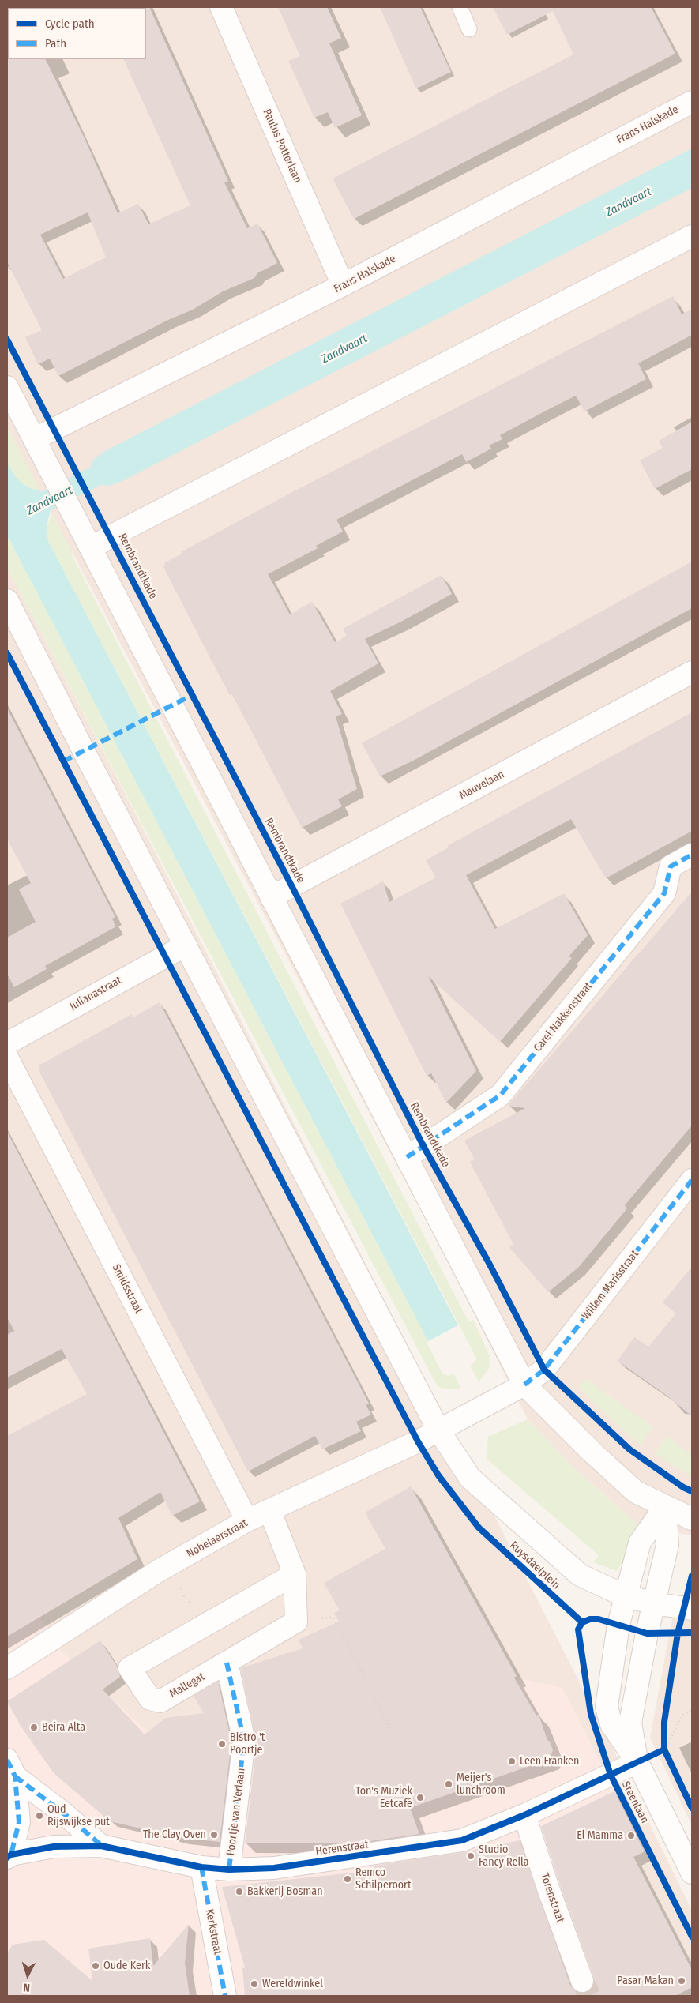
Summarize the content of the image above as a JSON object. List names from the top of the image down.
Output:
{
  "streets": {
    "street": [
      "Frans Halskade",
      "Paulus Potterlaan",
      "Mauvelaan",
      "Julianastraat",
      "Carel Nakkenstraat",
      "Willem Marisstraat",
      "Smidsstraat",
      "Nobelaerstraat",
      "Ruysdaelplein",
      "Mallegat",
      "Steenlaan",
      "Poortje van Verlaan",
      "Herenstraat",
      "Torenstraat",
      "Kerkstraat"
    ],
    "cycle path": ["Rembrandtkade"]
  },
  "crossings": [
    ["Frans Halskade", "Paulus Potterlaan"],
    ["Smidsstraat", "Nobelaerstraat"],
    ["Nobelaerstraat", "Ruysdaelplein"],
    ["Ruysdaelplein", "Steenlaan"],
    ["Mallegat", "Poortje van Verlaan"],
    ["Steenlaan", "Herenstraat"],
    ["Poortje van Verlaan", "Herenstraat"],
    ["Herenstraat", "Torenstraat"],
    ["Herenstraat", "Kerkstraat"]
  ],
  "water": ["Zandvaart"],
  "places": [
    "Beira Alta",
    "Bistro 't Poortje",
    "Leen Franken",
    "Meijer's lunchroom",
    "Ton's Muziek Eetcafé",
    "Oud Rijswijkse put",
    "The Clay Oven",
    "El Mamma",
    "Studio Fancy Rella",
    "Remco Schilperoort",
    "Bakkerij Bosman",
    "Oude Kerk",
    "Pasar Makan",
    "Wereldwinkel"
  ],
  "legend": ["Cycle path", "Path"],
  "north": "bottom"
}
